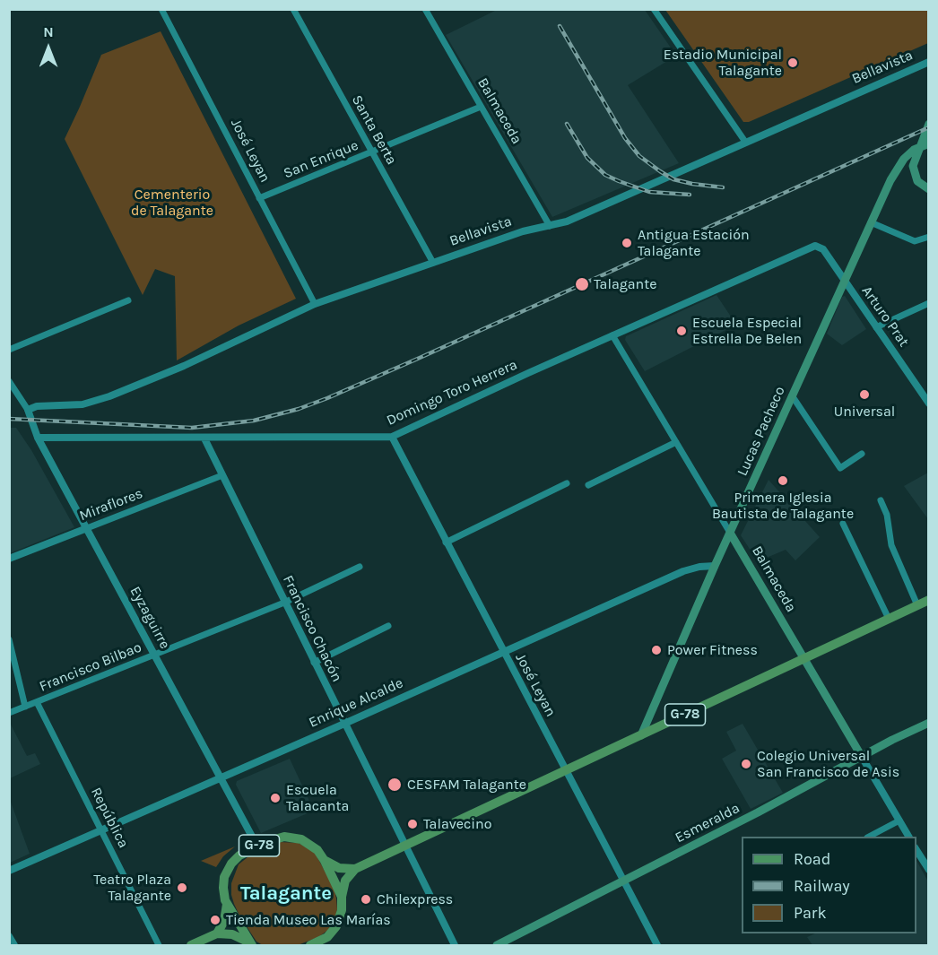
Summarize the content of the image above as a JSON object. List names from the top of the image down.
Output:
{
  "streets": {
    "main road": [
      "Balmaceda",
      "Lucas Pacheco",
      "G-78",
      "Esmeralda"
    ],
    "street": [
      "Bellavista",
      "Santa Berta",
      "José Leyan",
      "San Enrique",
      "Arturo Prat",
      "Domingo Toro Herrera",
      "Miraflores",
      "Eyzaguirre",
      "Francisco Chacón",
      "Francisco Bilbao",
      "Enrique Alcalde",
      "República"
    ]
  },
  "crossings": [
    ["Bellavista", "Balmaceda"],
    ["Bellavista", "Santa Berta"],
    ["Bellavista", "José Leyan"],
    ["Bellavista", "Eyzaguirre"],
    ["Balmaceda", "San Enrique"],
    ["Balmaceda", "Domingo Toro Herrera"],
    ["Balmaceda", "Lucas Pacheco"],
    ["Balmaceda", "G-78"],
    ["Balmaceda", "Esmeralda"],
    ["Santa Berta", "San Enrique"],
    ["José Leyan", "San Enrique"],
    ["José Leyan", "Domingo Toro Herrera"],
    ["José Leyan", "Enrique Alcalde"],
    ["José Leyan", "G-78"],
    ["José Leyan", "Esmeralda"],
    ["Arturo Prat", "Domingo Toro Herrera"],
    ["Arturo Prat", "Lucas Pacheco"],
    ["Domingo Toro Herrera", "Eyzaguirre"],
    ["Domingo Toro Herrera", "Francisco Chacón"],
    ["Lucas Pacheco", "Enrique Alcalde"],
    ["Lucas Pacheco", "G-78"],
    ["Miraflores", "Eyzaguirre"],
    ["Miraflores", "Francisco Chacón"],
    ["Eyzaguirre", "Francisco Bilbao"],
    ["Eyzaguirre", "Enrique Alcalde"],
    ["Eyzaguirre", "G-78"],
    ["Francisco Chacón", "Francisco Bilbao"],
    ["Francisco Chacón", "Enrique Alcalde"],
    ["Francisco Chacón", "G-78"],
    ["Francisco Bilbao", "República"],
    ["Enrique Alcalde", "República"]
  ],
  "districts": ["Talagante"],
  "parks": ["Cementerio de Talagante"],
  "places": [
    "Estadio Municipal Talagante",
    "Antigua Estación Talagante",
    "Talagante",
    "Escuela Especial Estrella De Belen",
    "Universal",
    "Primera Iglesia Bautista de Talagante",
    "Power Fitness",
    "Colegio Universal San Francisco de Asis",
    "CESFAM Talagante",
    "Escuela Talacanta",
    "Talavecino",
    "Teatro Plaza Talagante",
    "Chilexpress",
    "Tienda Museo Las Marías"
  ],
  "legend": ["Road", "Railway", "Park"],
  "north": "top"
}
